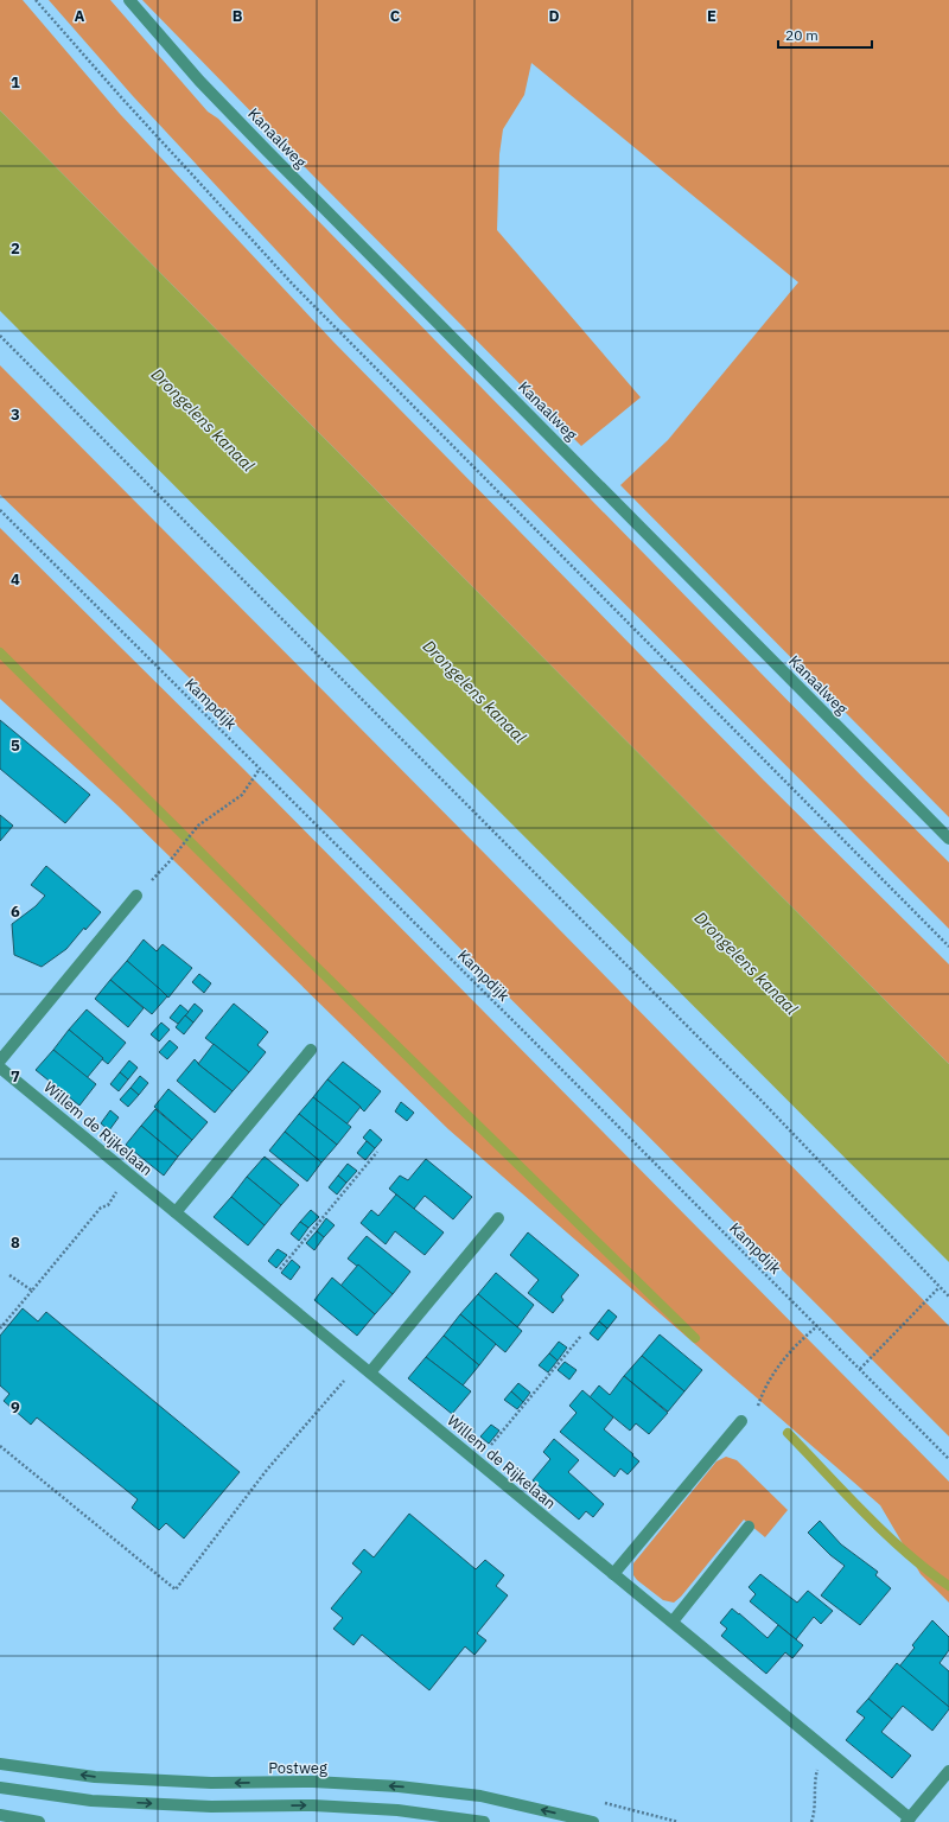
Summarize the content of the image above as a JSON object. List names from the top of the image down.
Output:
{
  "streets": {
    "street": ["Kanaalweg", "Willem de Rijkelaan", "Postweg"],
    "path": ["Kampdijk"]
  },
  "water": ["Drongelens kanaal"],
  "scale_bar": "20 m",
  "grid": {
    "columns": [
      "A",
      "B",
      "C",
      "D",
      "E"
    ],
    "rows": [
      "1",
      "2",
      "3",
      "4",
      "5",
      "6",
      "7",
      "8",
      "9"
    ]
  }
}
